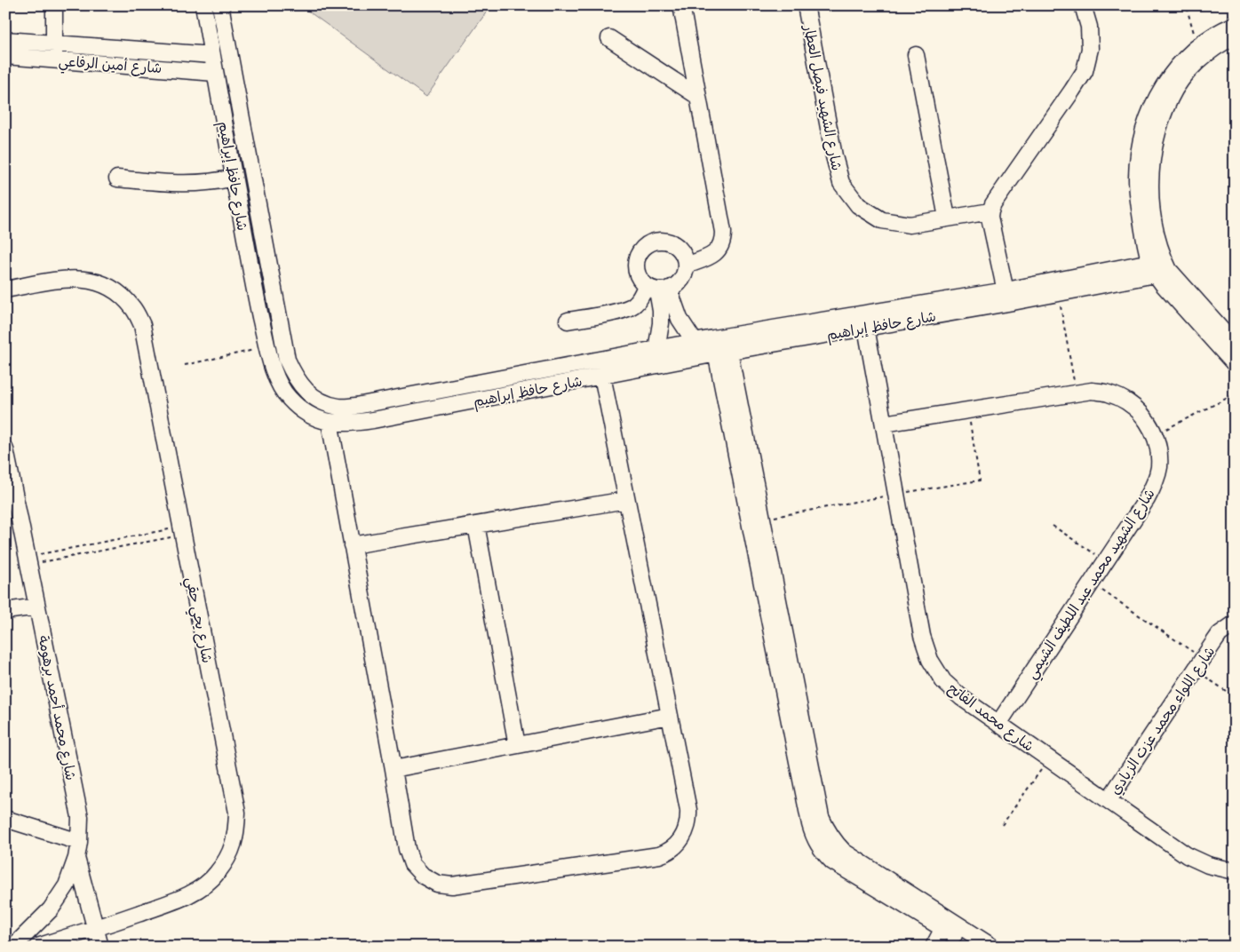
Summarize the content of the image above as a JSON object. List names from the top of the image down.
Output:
{
  "streets": {
    "street": [
      "شارع أمين الرفاعي",
      "شارع الشهيد فيصل العطار",
      "شارع حافظ إبراهيم",
      "شارع الشهيد محمد عبد اللطيف الشيمي",
      "شارع يحي حقي",
      "شارع محمد أحمد برهومة",
      "شارع محمد الفاتح",
      "شارع اللواء محمد عزت الزيادي"
    ]
  },
  "crossings": [
    ["شارع أمين الرفاعي", "شارع حافظ إبراهيم"],
    ["شارع حافظ إبراهيم", "شارع محمد الفاتح"],
    ["شارع الشهيد محمد عبد اللطيف الشيمي", "شارع محمد الفاتح"],
    ["شارع محمد الفاتح", "شارع اللواء محمد عزت الزيادي"]
  ]
}
